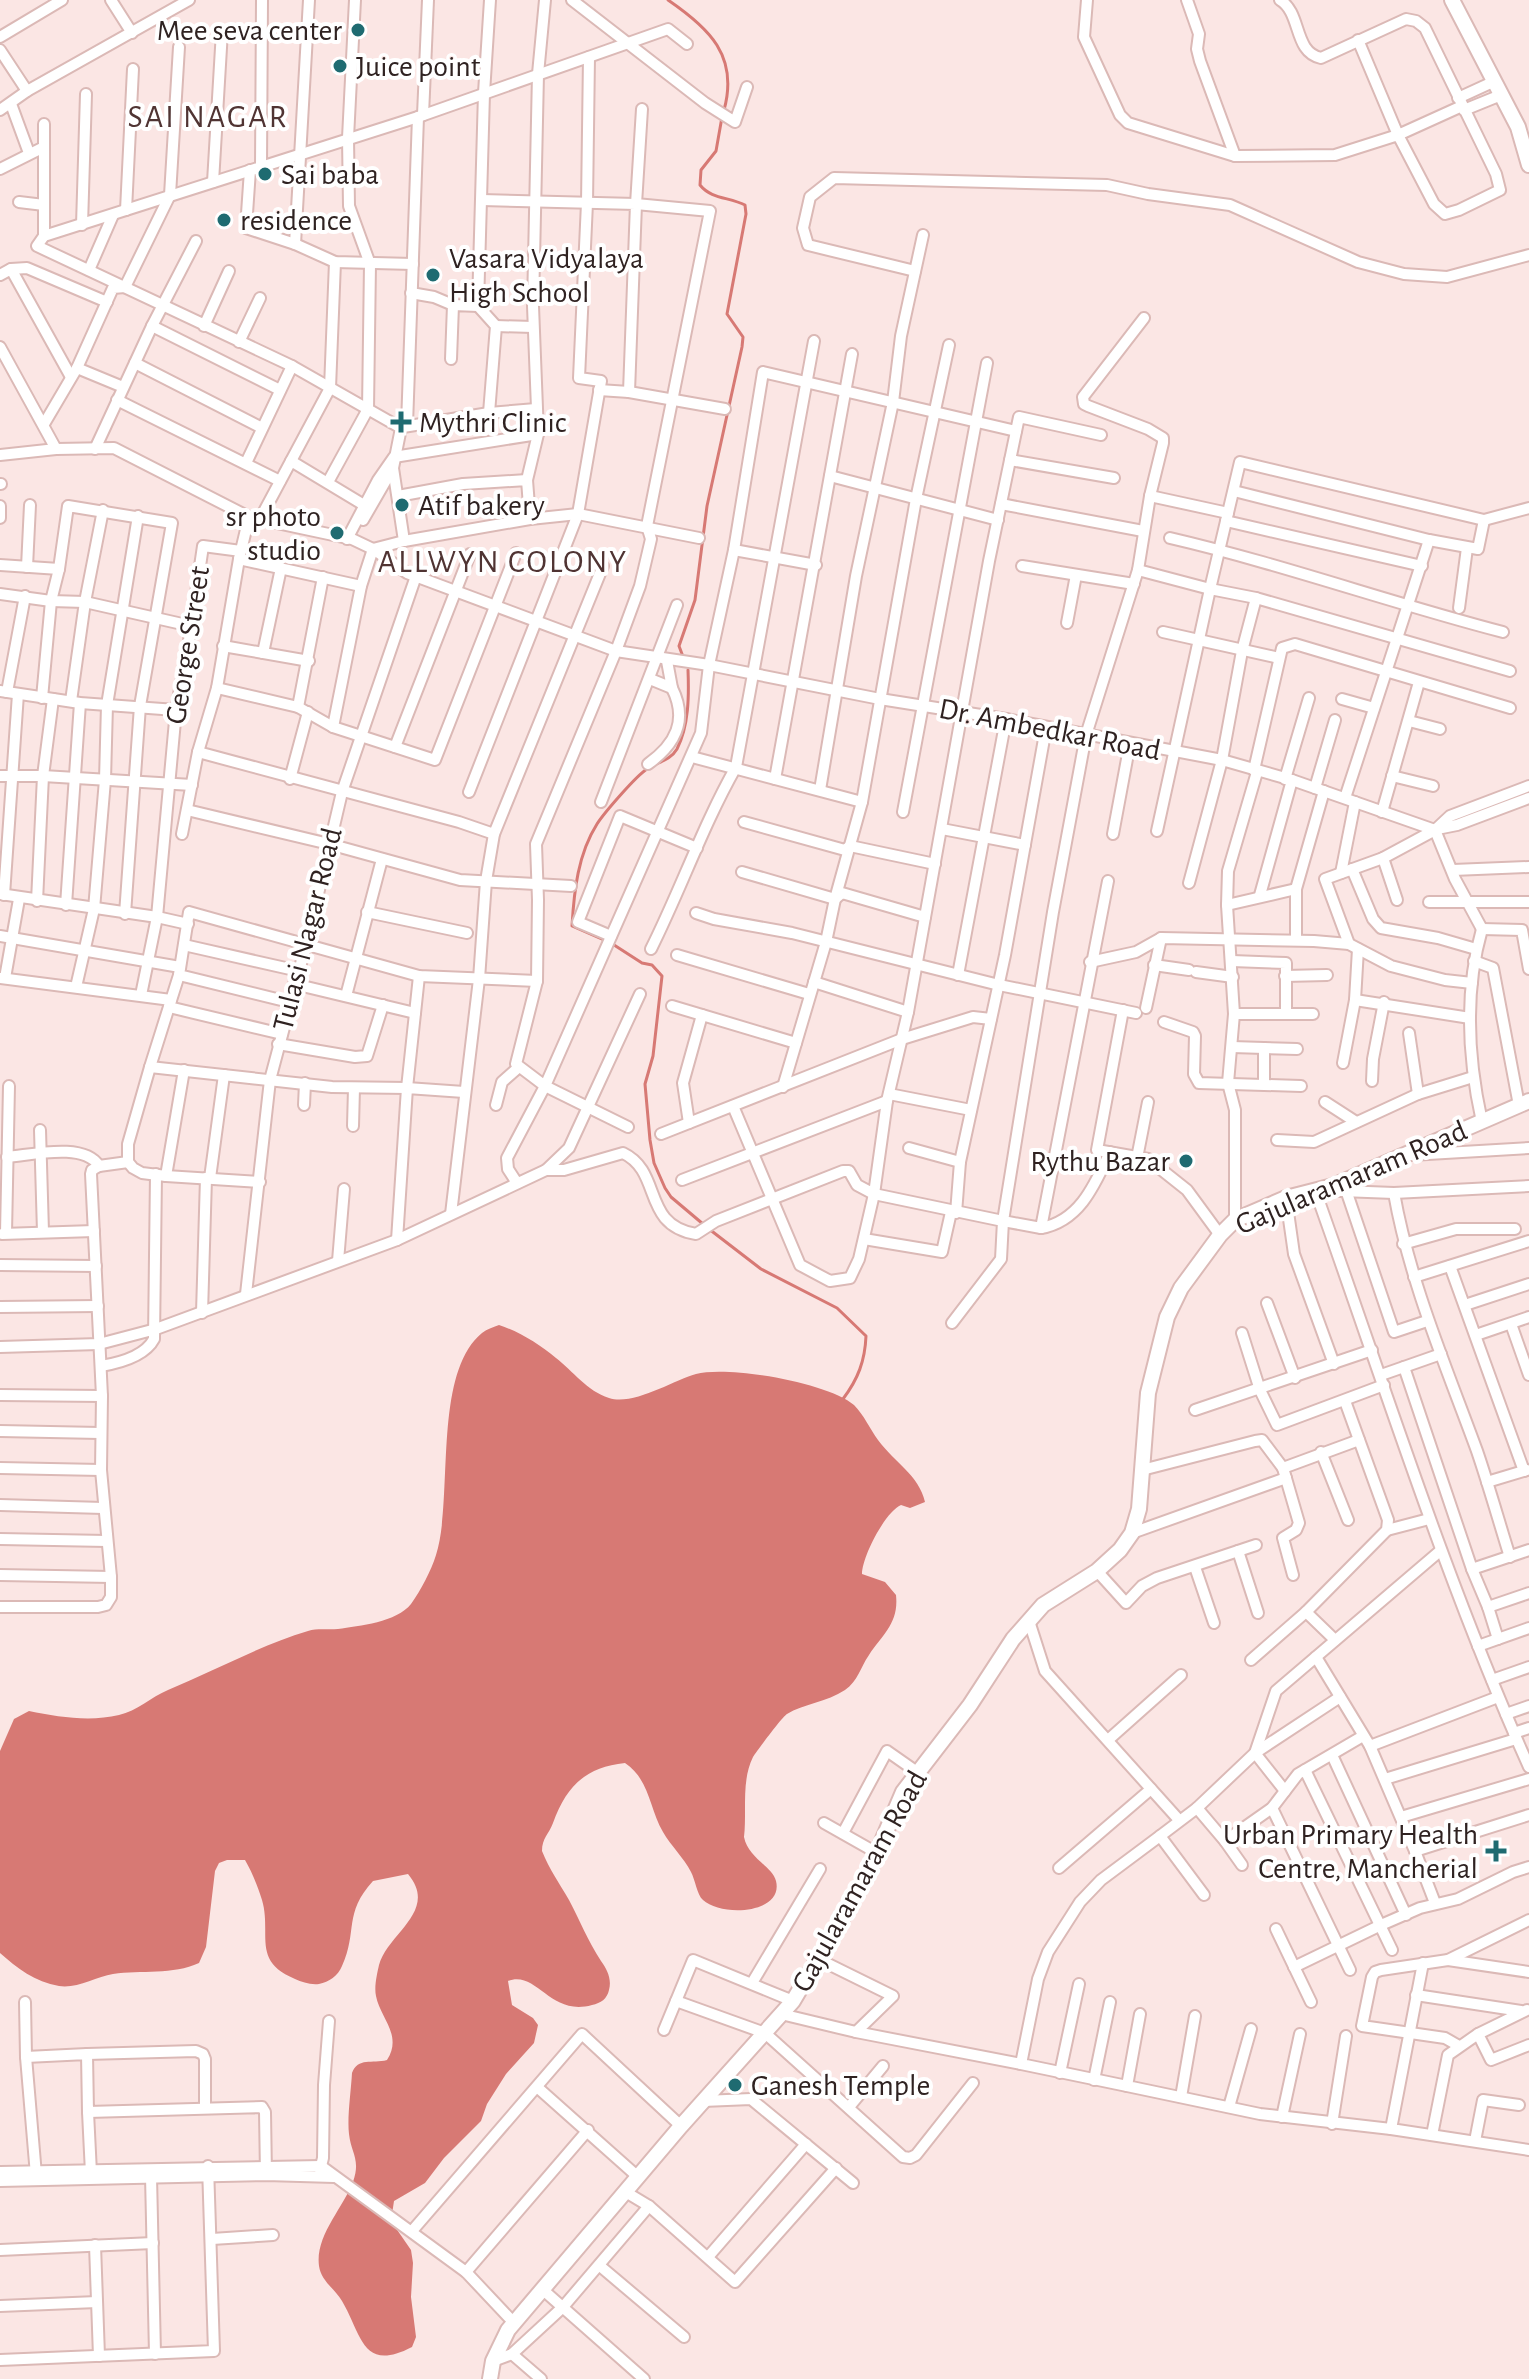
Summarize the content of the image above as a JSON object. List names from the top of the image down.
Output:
{
  "streets": {
    "main road": ["Gajularamaram Road"],
    "street": ["George Street", "Dr. Ambedkar Road", "Tulasi Nagar Road"]
  },
  "crossings": [
    ["Dr. Ambedkar Road", "Tulasi Nagar Road"]
  ],
  "districts": ["SAI NAGAR", "ALLWYN COLONY"],
  "places": {
    "other": [
      "Mee seva center",
      "Juice point",
      "Sai baba",
      "residence",
      "Vasara Vidyalaya High School",
      "Atif bakery",
      "sr photo studio",
      "Rythu Bazar",
      "Ganesh Temple"
    ],
    "health": ["Mythri Clinic", "Urban Primary Health Centre, Mancherial"]
  }
}
